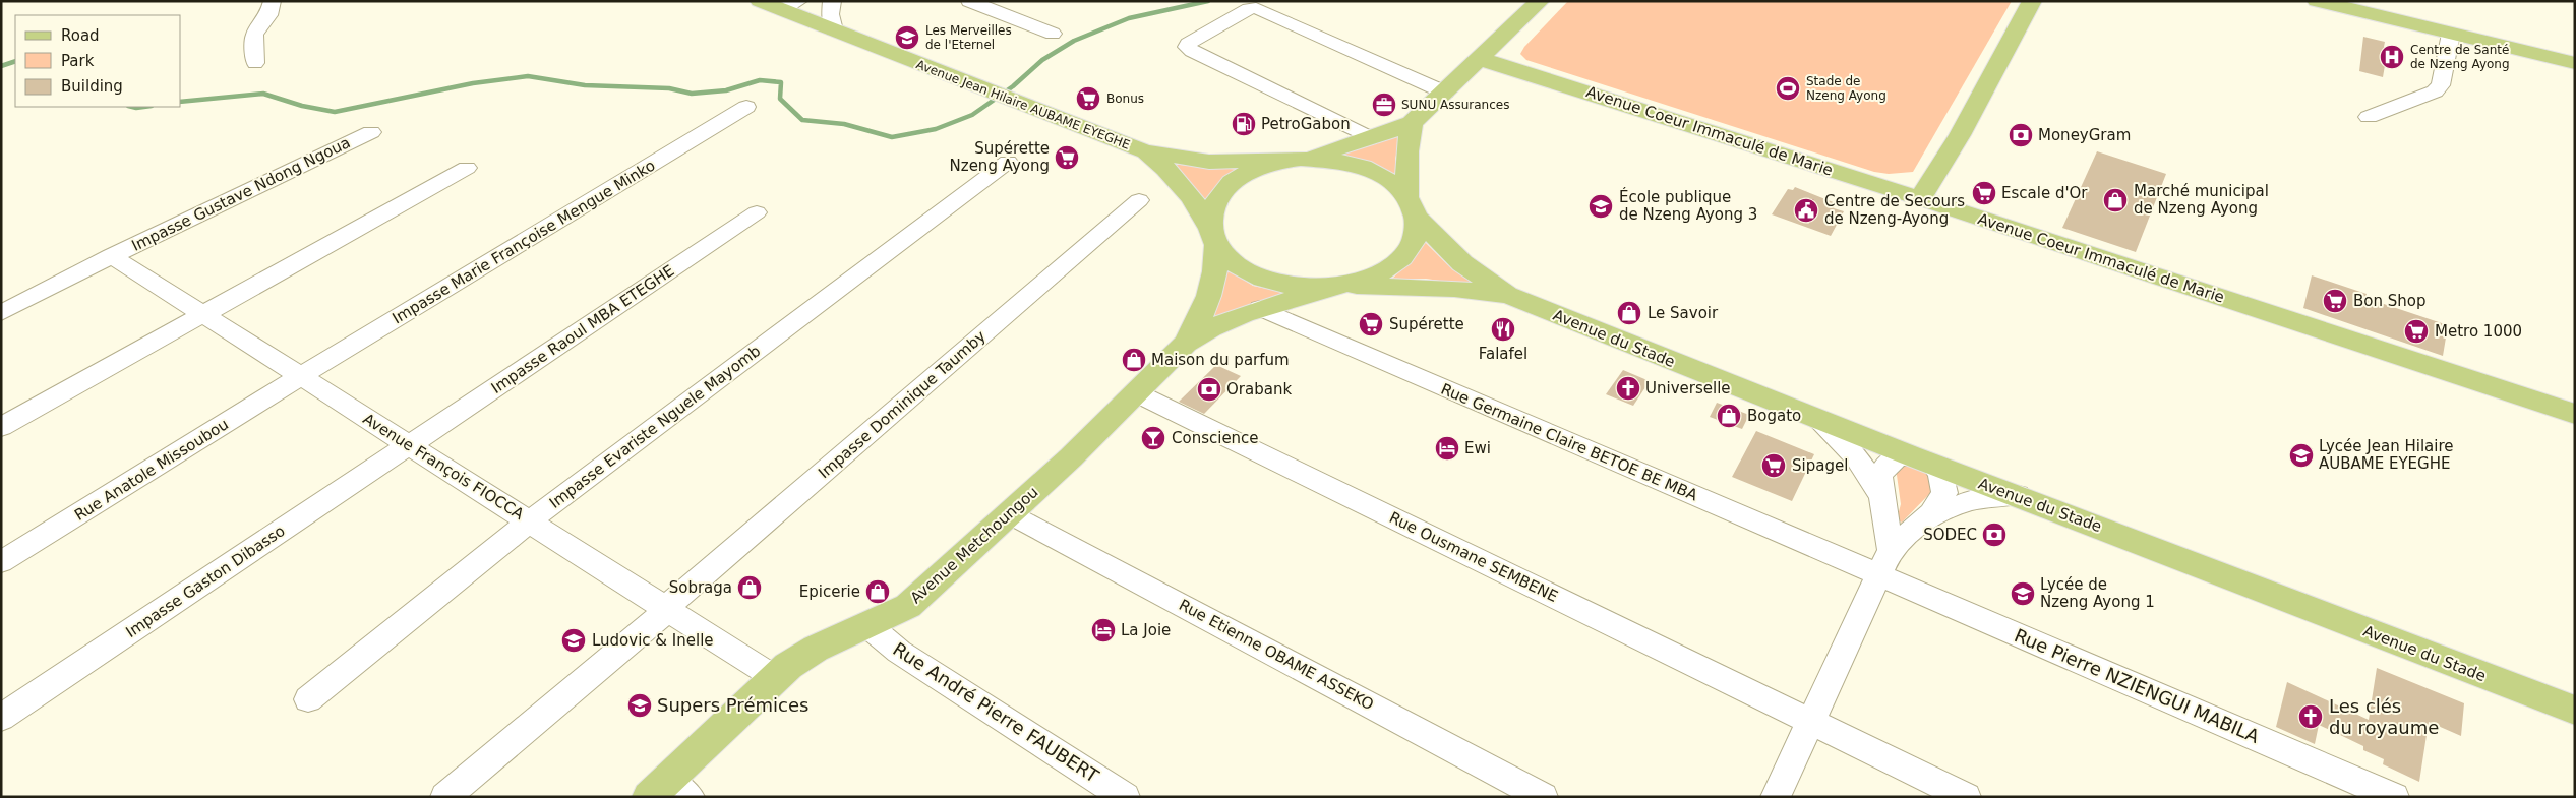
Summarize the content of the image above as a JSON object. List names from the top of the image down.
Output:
{
  "streets": {
    "main road": [
      "Avenue Jean Hilaire AUBAME EYEGHE",
      "Avenue Coeur Immaculé de Marie",
      "Avenue du Stade",
      "Avenue Metchoungou"
    ],
    "street": [
      "Impasse Gustave Ndong Ngoua",
      "Impasse Marie Françoise Mengue Minko",
      "Impasse Raoul MBA ETEGHE",
      "Impasse Dominique Taumby",
      "Impasse Evariste Nguele Mayomb",
      "Rue Germaine Claire BETOE BE MBA",
      "Avenue François FIOCCA",
      "Rue Anatole Missoubou",
      "Rue Ousmane SEMBENE",
      "Impasse Gaston Dibasso",
      "Rue Etienne OBAME ASSEKO",
      "Rue Pierre NZIENGUI MABILA",
      "Rue André Pierre FAUBERT"
    ]
  },
  "crossings": [
    ["Impasse Gustave Ndong Ngoua", "Avenue François FIOCCA"],
    ["Impasse Marie Françoise Mengue Minko", "Avenue François FIOCCA"],
    ["Impasse Marie Françoise Mengue Minko", "Rue Anatole Missoubou"],
    ["Impasse Raoul MBA ETEGHE", "Avenue François FIOCCA"],
    ["Impasse Raoul MBA ETEGHE", "Impasse Gaston Dibasso"],
    ["Impasse Dominique Taumby", "Avenue François FIOCCA"],
    ["Impasse Evariste Nguele Mayomb", "Avenue François FIOCCA"],
    ["Rue Germaine Claire BETOE BE MBA", "Rue Pierre NZIENGUI MABILA"],
    ["Avenue François FIOCCA", "Rue Anatole Missoubou"],
    ["Avenue François FIOCCA", "Avenue Metchoungou"],
    ["Avenue François FIOCCA", "Impasse Gaston Dibasso"],
    ["Avenue Metchoungou", "Rue Ousmane SEMBENE"],
    ["Avenue Metchoungou", "Rue Etienne OBAME ASSEKO"],
    ["Avenue Metchoungou", "Rue André Pierre FAUBERT"]
  ],
  "places": {
    "school or university": [
      "Les Merveilles de l'Eternel",
      "École publique de Nzeng Ayong 3",
      "Lycée Jean Hilaire AUBAME EYEGHE",
      "Lycée de Nzeng Ayong 1",
      "Ludovic & Inelle",
      "Supers Prémices"
    ],
    "hospital": ["Centre de Santé de Nzeng Ayong"],
    "sports": ["Stade de Nzeng Ayong"],
    "supermarket": [
      "Bonus",
      "Supérette Nzeng Ayong",
      "Escale d'Or",
      "Bon Shop",
      "Supérette",
      "Metro 1000",
      "Sipagel"
    ],
    "office": ["SUNU Assurances"],
    "fuel station": ["PetroGabon"],
    "bank": ["MoneyGram", "Orabank", "SODEC"],
    "shop": [
      "Marché municipal de Nzeng Ayong",
      "Le Savoir",
      "Maison du parfum",
      "Bogato",
      "Sobraga",
      "Epicerie"
    ],
    "public building": ["Centre de Secours de Nzeng-Ayong"],
    "restaurant": ["Falafel"],
    "church": ["Universelle", "Les clés du royaume"],
    "bar": ["Conscience"],
    "hotel": ["Ewi", "La Joie"]
  },
  "legend": ["Road", "Park", "Building"]
}
